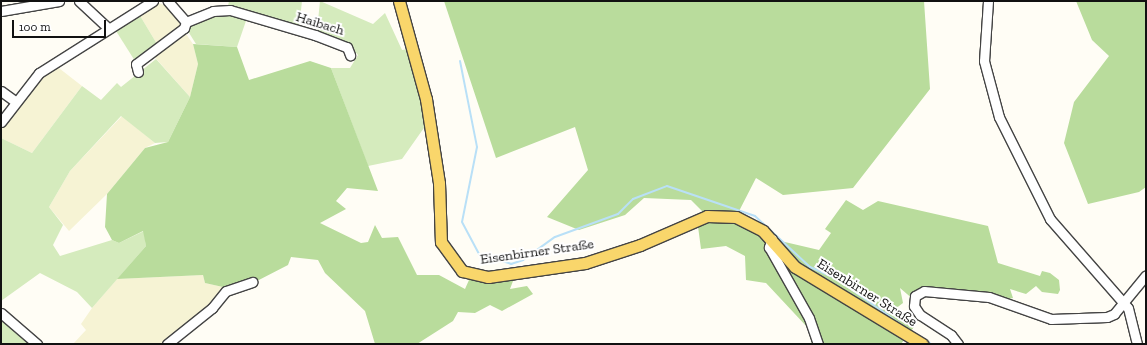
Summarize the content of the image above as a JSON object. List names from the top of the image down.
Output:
{
  "streets": {
    "main road": ["Eisenbirner Straße"],
    "street": ["Haibach"]
  },
  "scale_bar": "100 m"
}
